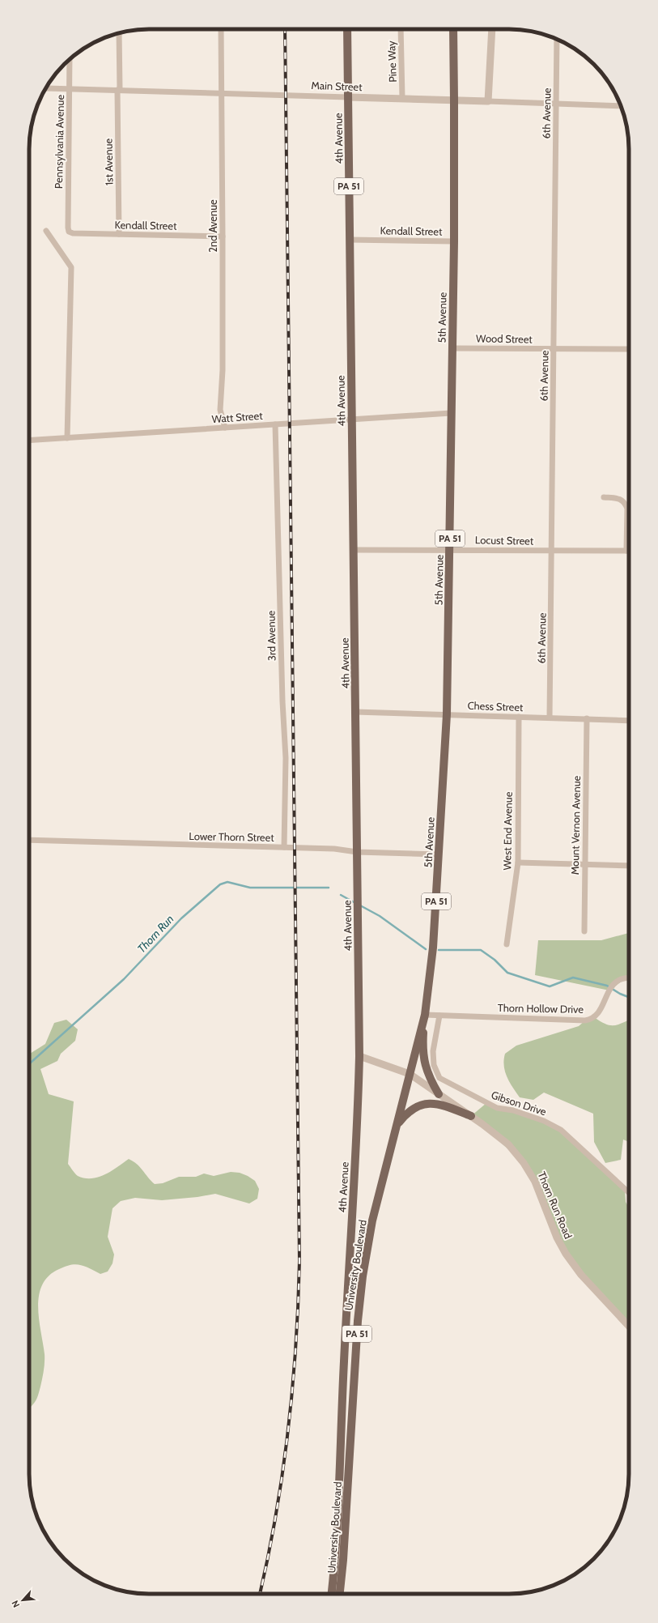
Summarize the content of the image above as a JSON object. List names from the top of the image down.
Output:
{
  "streets": {
    "main road": [
      "4th Avenue",
      "PA 51",
      "5th Avenue",
      "University Boulevard"
    ],
    "street": [
      "Pine Way",
      "Main Street",
      "6th Avenue",
      "Pennsylvania Avenue",
      "1st Avenue",
      "Kendall Street",
      "2nd Avenue",
      "Wood Street",
      "Watt Street",
      "Locust Street",
      "3rd Avenue",
      "Chess Street",
      "Mount Vernon Avenue",
      "West End Avenue",
      "Lower Thorn Street",
      "Thorn Hollow Drive",
      "Gibson Drive",
      "Thorn Run Road"
    ]
  },
  "crossings": [
    ["Pine Way", "Main Street"],
    ["Main Street", "6th Avenue"],
    ["Main Street", "4th Avenue"],
    ["Main Street", "Pennsylvania Avenue"],
    ["Main Street", "1st Avenue"],
    ["Main Street", "2nd Avenue"],
    ["Main Street", "5th Avenue"],
    ["6th Avenue", "Wood Street"],
    ["6th Avenue", "Locust Street"],
    ["6th Avenue", "Chess Street"],
    ["4th Avenue", "Kendall Street"],
    ["4th Avenue", "Watt Street"],
    ["4th Avenue", "Locust Street"],
    ["4th Avenue", "Chess Street"],
    ["4th Avenue", "Lower Thorn Street"],
    ["4th Avenue", "Thorn Run Road"],
    ["4th Avenue", "University Boulevard"],
    ["Pennsylvania Avenue", "Kendall Street"],
    ["1st Avenue", "Kendall Street"],
    ["Kendall Street", "2nd Avenue"],
    ["Kendall Street", "5th Avenue"],
    ["2nd Avenue", "Watt Street"],
    ["5th Avenue", "Wood Street"],
    ["5th Avenue", "Watt Street"],
    ["5th Avenue", "Locust Street"],
    ["5th Avenue", "Chess Street"],
    ["5th Avenue", "Lower Thorn Street"],
    ["5th Avenue", "Thorn Hollow Drive"],
    ["5th Avenue", "Thorn Run Road"],
    ["5th Avenue", "University Boulevard"],
    ["Watt Street", "3rd Avenue"],
    ["3rd Avenue", "Lower Thorn Street"],
    ["Chess Street", "Mount Vernon Avenue"],
    ["Chess Street", "West End Avenue"],
    ["Thorn Hollow Drive", "Gibson Drive"],
    ["Thorn Run Road", "University Boulevard"]
  ],
  "water": ["Thorn Run"],
  "north": "bottom left"
}
